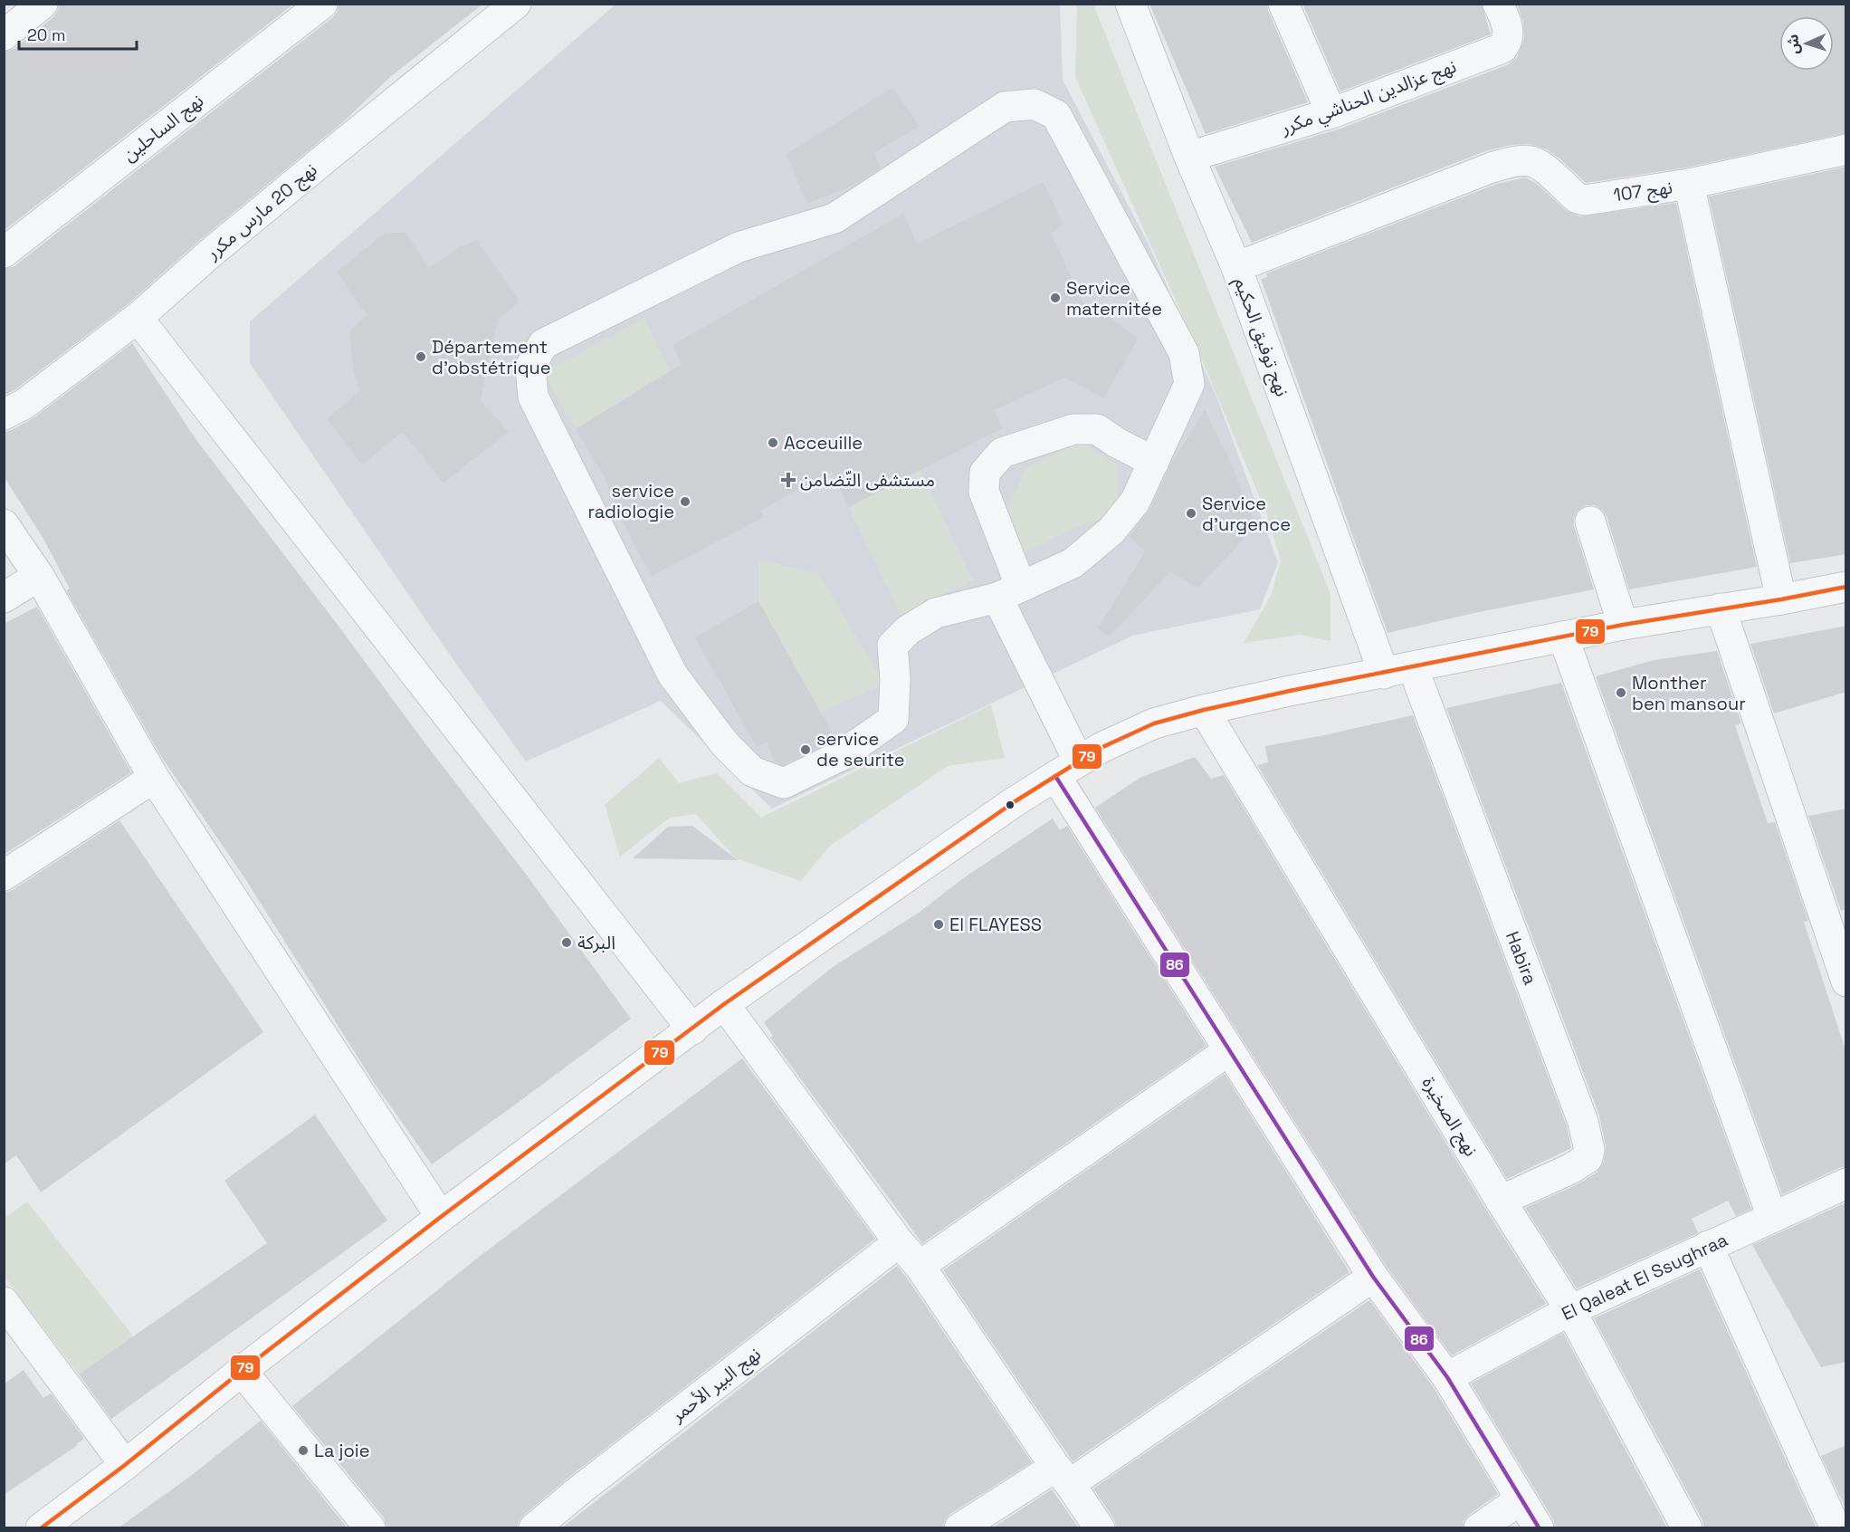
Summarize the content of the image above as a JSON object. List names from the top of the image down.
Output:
{
  "streets": {
    "street": [
      "نهج عزالدين الحناشي مكرر",
      "نهج الساحلين",
      "نهج 107",
      "نهج 20 مارس مكرر",
      "نهج توفيق الحكيم",
      "Habira",
      "نهج الصخيرة",
      "El Qaleat El Ssughraa",
      "نهج البير الأحمر"
    ]
  },
  "crossings": [
    ["نهج عزالدين الحناشي مكرر", "نهج توفيق الحكيم"],
    ["نهج 107", "نهج توفيق الحكيم"],
    ["Habira", "نهج الصخيرة"],
    ["نهج الصخيرة", "El Qaleat El Ssughraa"]
  ],
  "places": {
    "other": [
      "Service maternitée",
      "Département d'obstétrique",
      "Acceuille",
      "service radiologie",
      "Service d'urgence",
      "Monther ben mansour",
      "service de seurite",
      "El FLAYESS",
      "البركة",
      "La joie"
    ],
    "health": ["مستشفى التّضامن"]
  },
  "lines": ["transit line 79", "transit line 86"],
  "scale_bar": "20 m",
  "north": "left"
}
